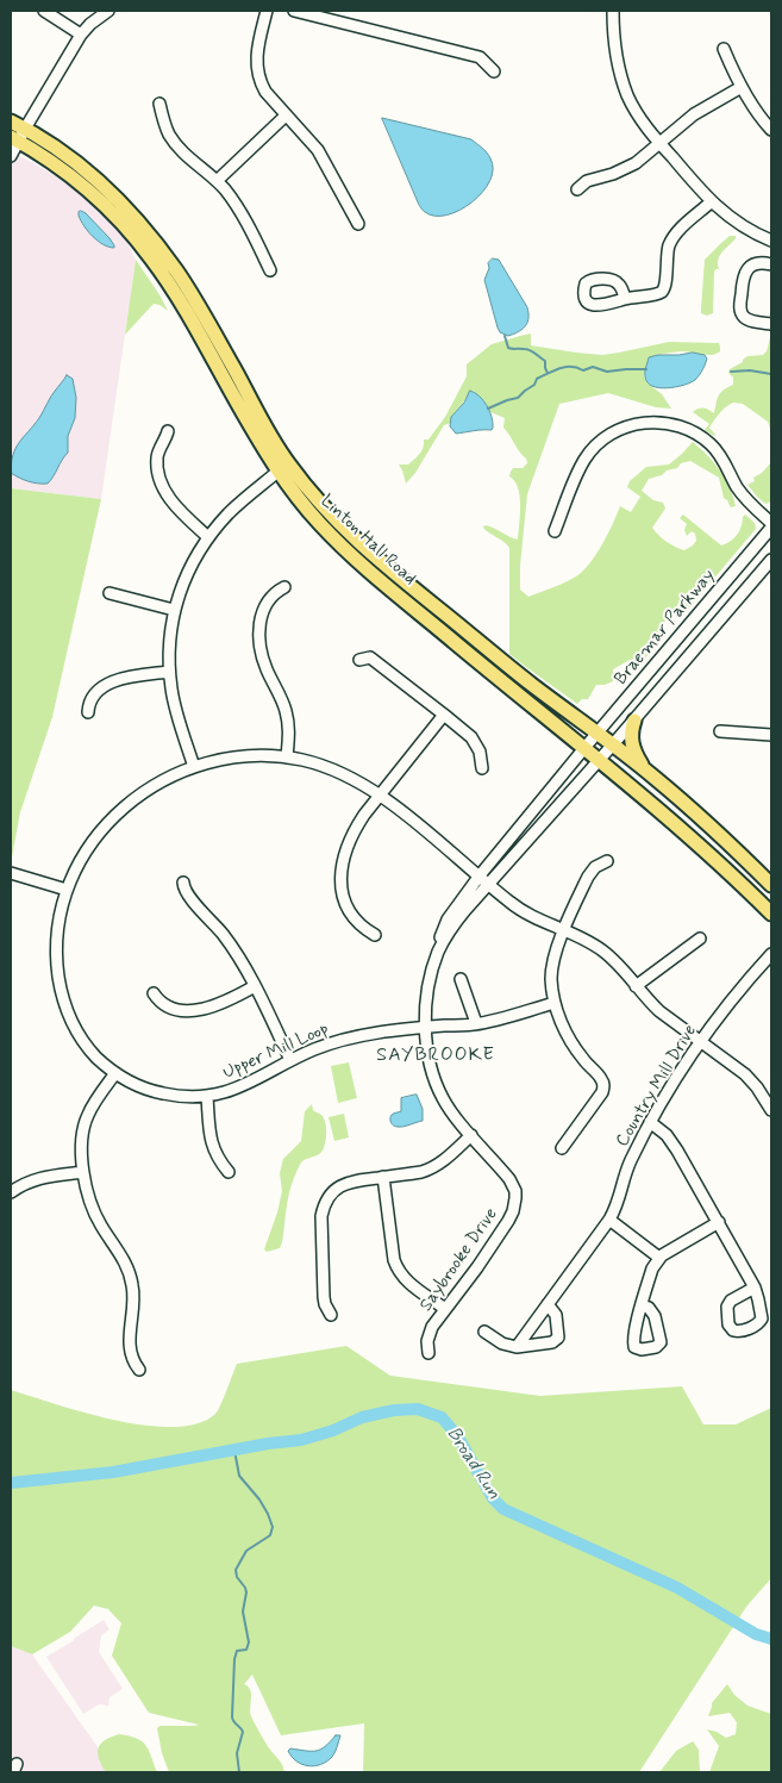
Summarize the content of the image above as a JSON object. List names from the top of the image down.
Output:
{
  "streets": {
    "main road": ["Linton Hall Road"],
    "street": [
      "Braemar Parkway",
      "Upper Mill Loop",
      "Country Mill Drive",
      "Saybrooke Drive"
    ]
  },
  "crossings": [
    ["Linton Hall Road", "Braemar Parkway"],
    ["Linton Hall Road", "Saybrooke Drive"],
    ["Braemar Parkway", "Saybrooke Drive"],
    ["Upper Mill Loop", "Country Mill Drive"],
    ["Upper Mill Loop", "Saybrooke Drive"]
  ],
  "districts": ["SAYBROOKE"],
  "water": ["Broad Run"]
}
